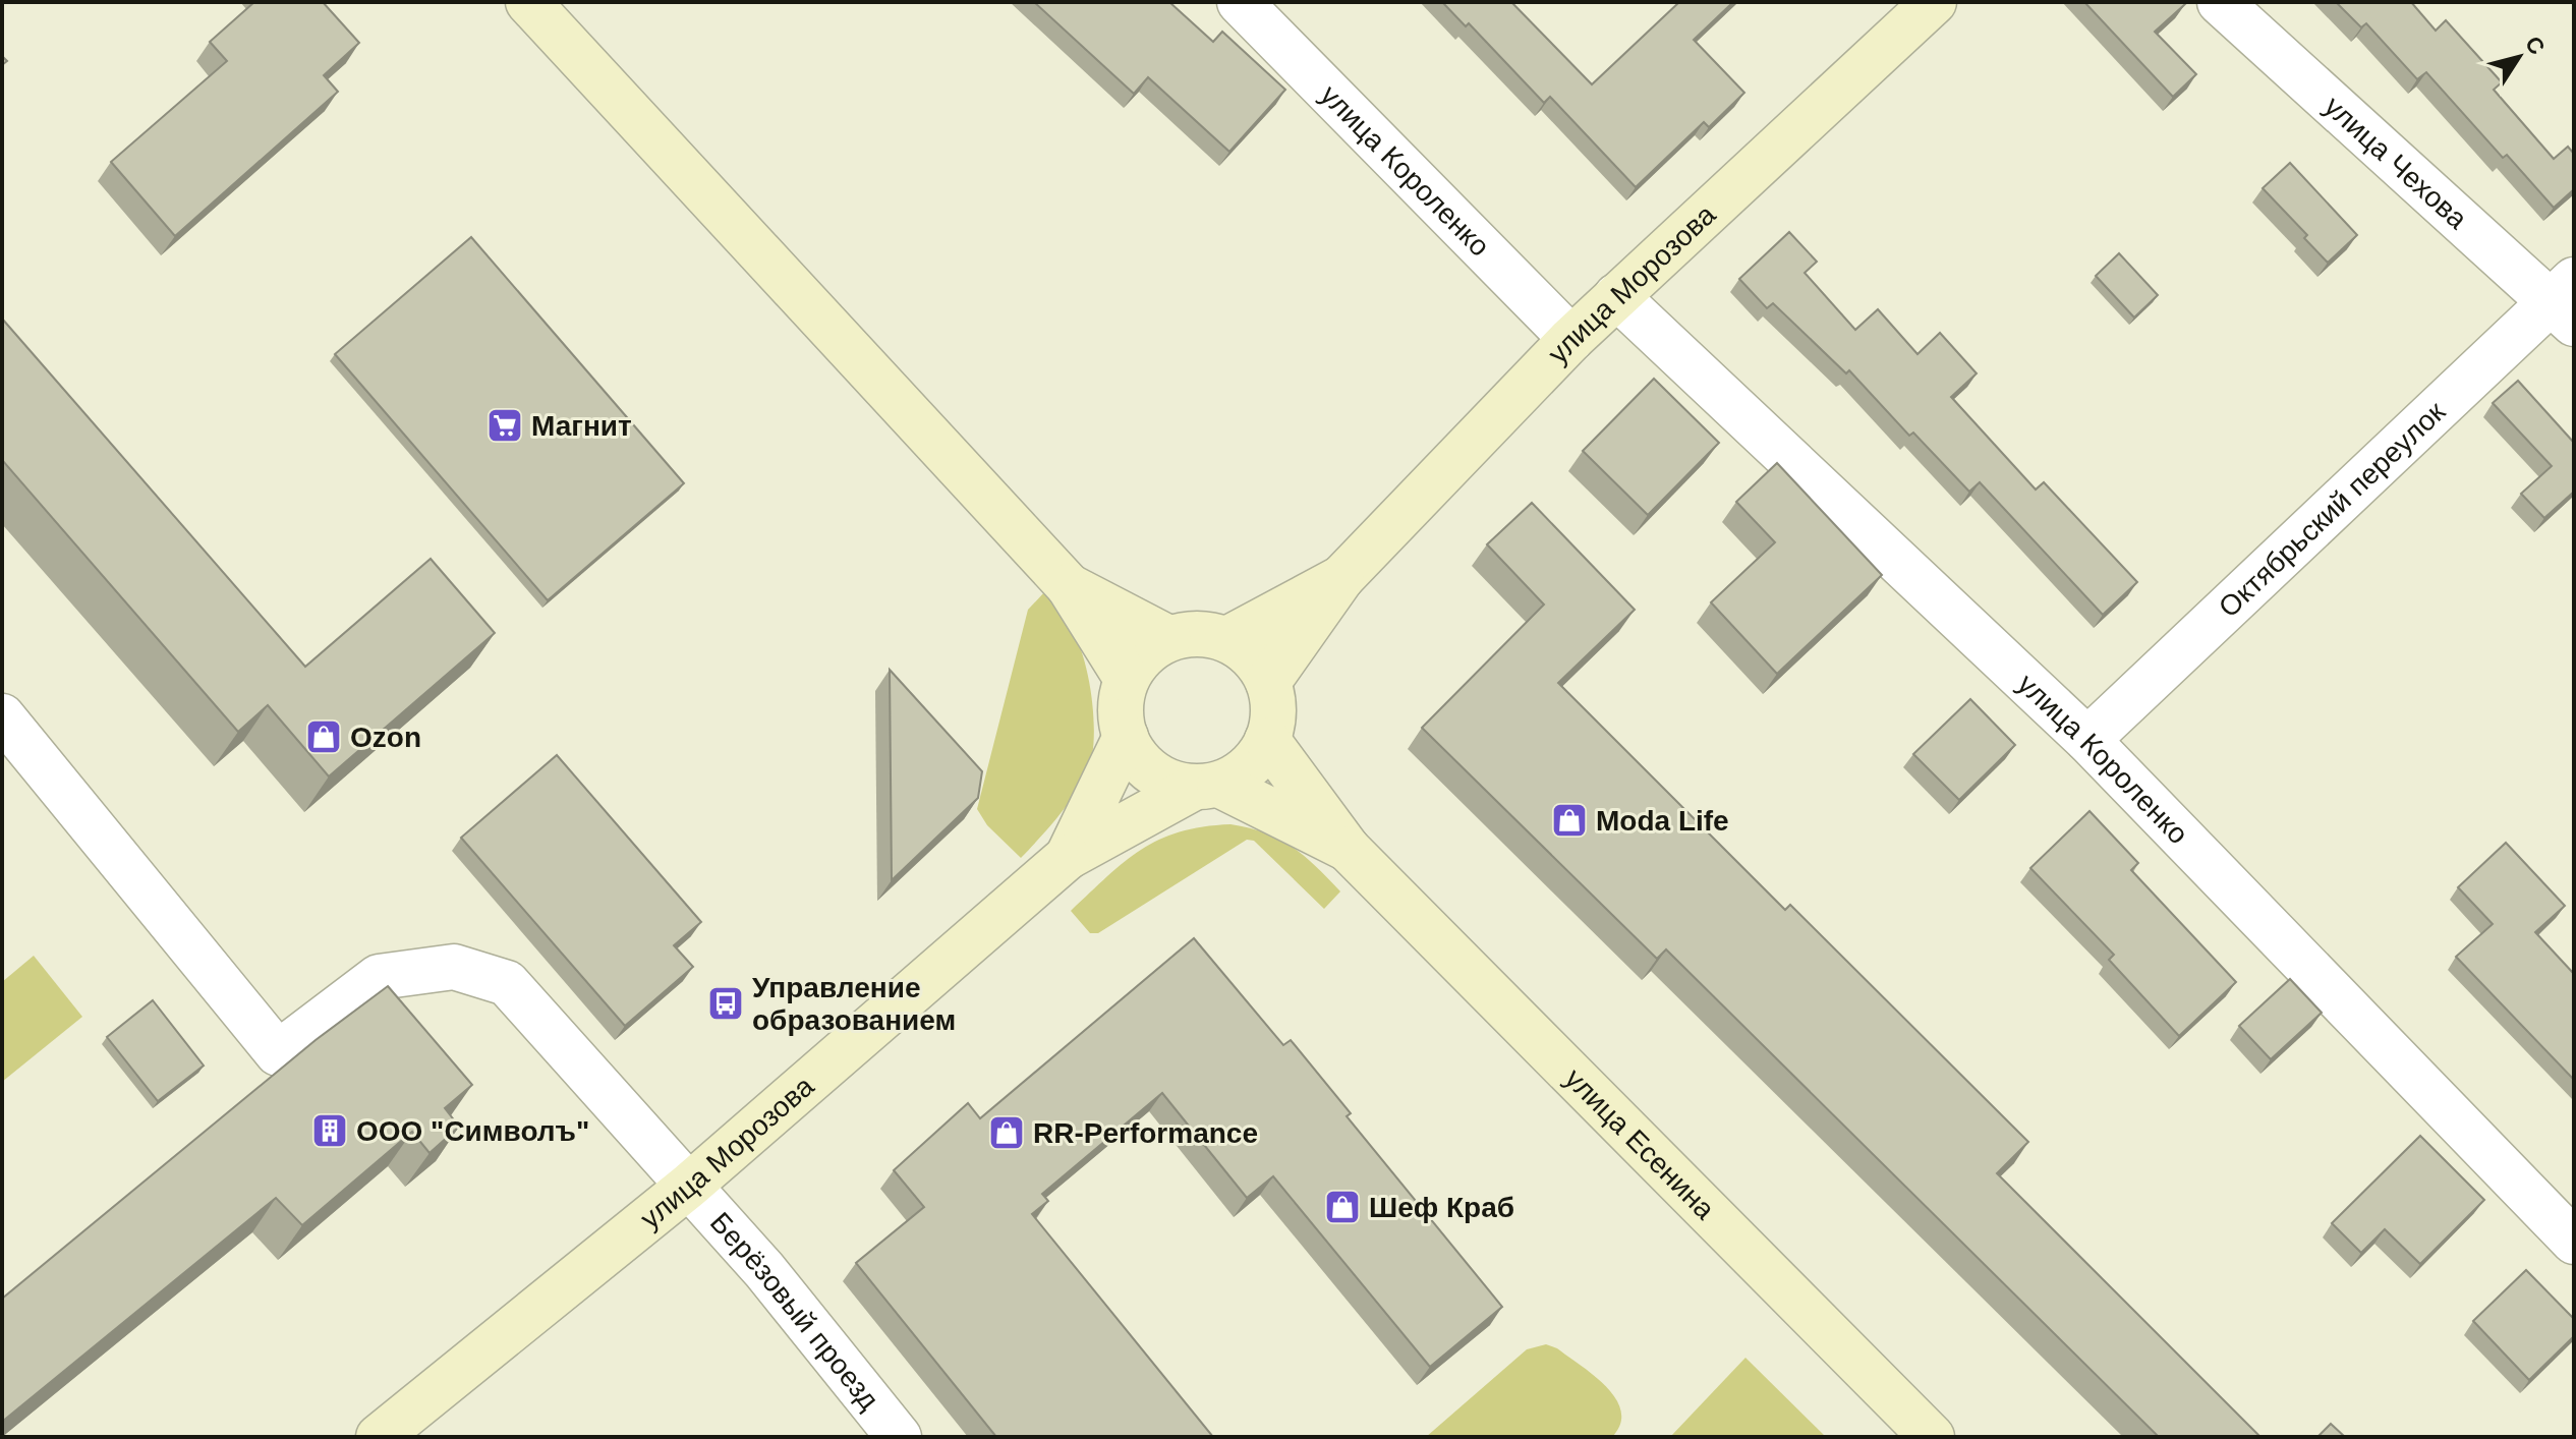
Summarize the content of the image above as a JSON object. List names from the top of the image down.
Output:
{
  "streets": {
    "street": [
      "улица Чехова",
      "улица Короленко",
      "улица Морозова",
      "Октябрьский переулок",
      "улица Есенина",
      "Берёзовый проезд"
    ]
  },
  "crossings": [
    ["улица Чехова", "Октябрьский переулок"],
    ["улица Короленко", "улица Морозова"],
    ["улица Короленко", "Октябрьский переулок"],
    ["улица Морозова", "Берёзовый проезд"]
  ],
  "places": {
    "supermarket": ["Магнит"],
    "shop": [
      "Ozon",
      "Moda Life",
      "RR-Performance",
      "Шеф Краб"
    ],
    "bus stop": ["Управление образованием"],
    "building": ["ООО \"Символъ\""]
  },
  "north": "top right"
}
